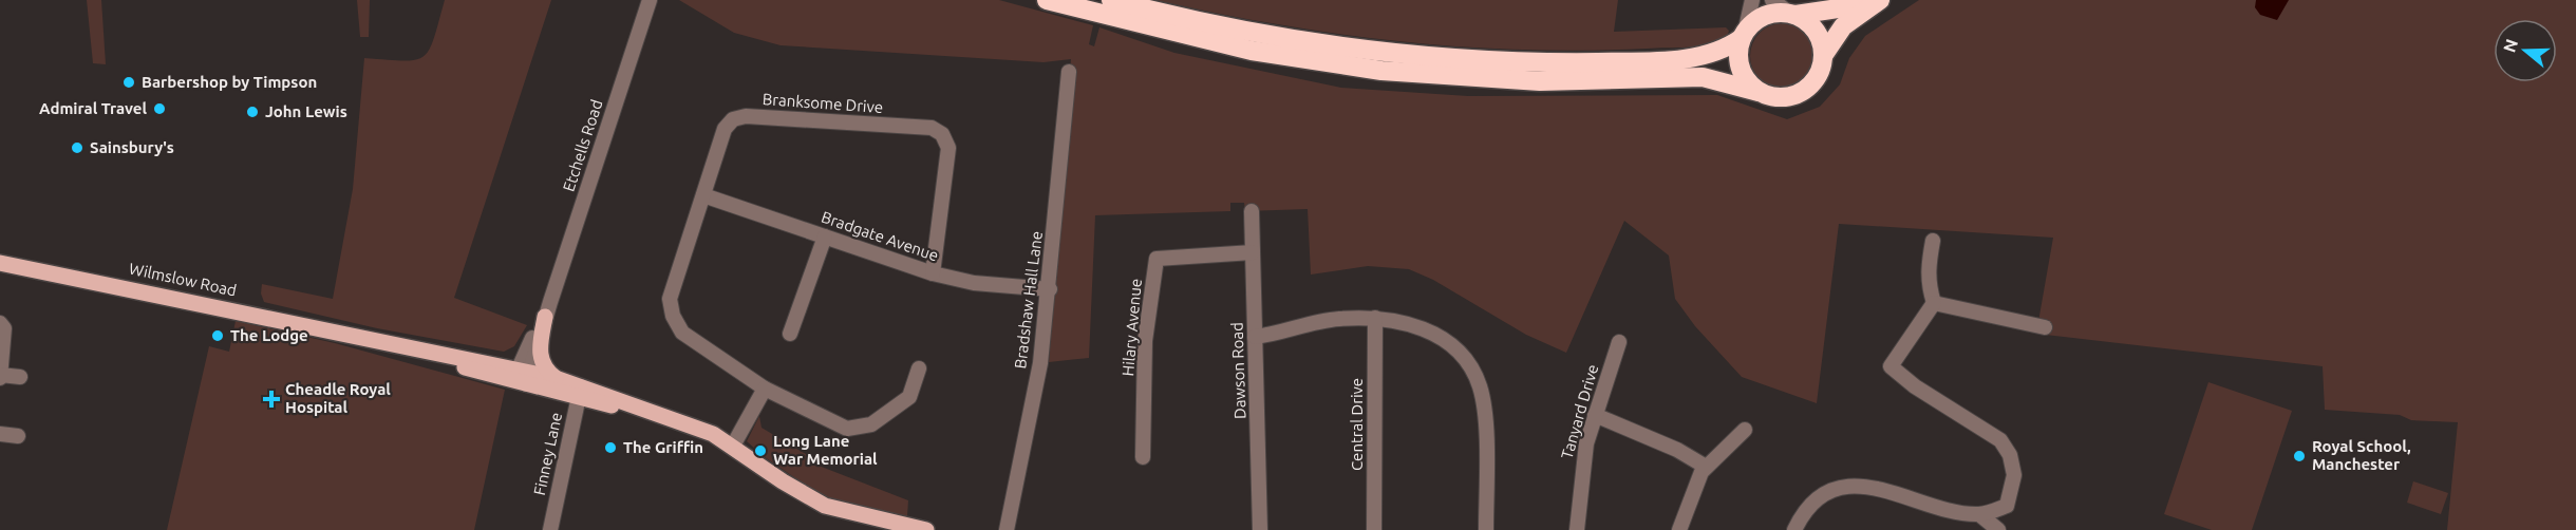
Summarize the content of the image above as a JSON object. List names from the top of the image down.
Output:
{
  "streets": {
    "main road": ["Wilmslow Road"],
    "street": [
      "Branksome Drive",
      "Etchells Road",
      "Bradgate Avenue",
      "Bradshaw Hall Lane",
      "Hilary Avenue",
      "Dawson Road",
      "Tanyard Drive",
      "Central Drive",
      "Finney Lane"
    ]
  },
  "crossings": [
    ["Branksome Drive", "Bradgate Avenue"],
    ["Etchells Road", "Wilmslow Road"],
    ["Bradgate Avenue", "Bradshaw Hall Lane"],
    ["Wilmslow Road", "Finney Lane"],
    ["Hilary Avenue", "Dawson Road"]
  ],
  "places": {
    "other": [
      "Barbershop by Timpson",
      "Admiral Travel",
      "John Lewis",
      "Sainsbury's",
      "The Lodge",
      "The Griffin",
      "Long Lane War Memorial",
      "Royal School, Manchester"
    ],
    "health": ["Cheadle Royal Hospital"]
  },
  "north": "left"
}
